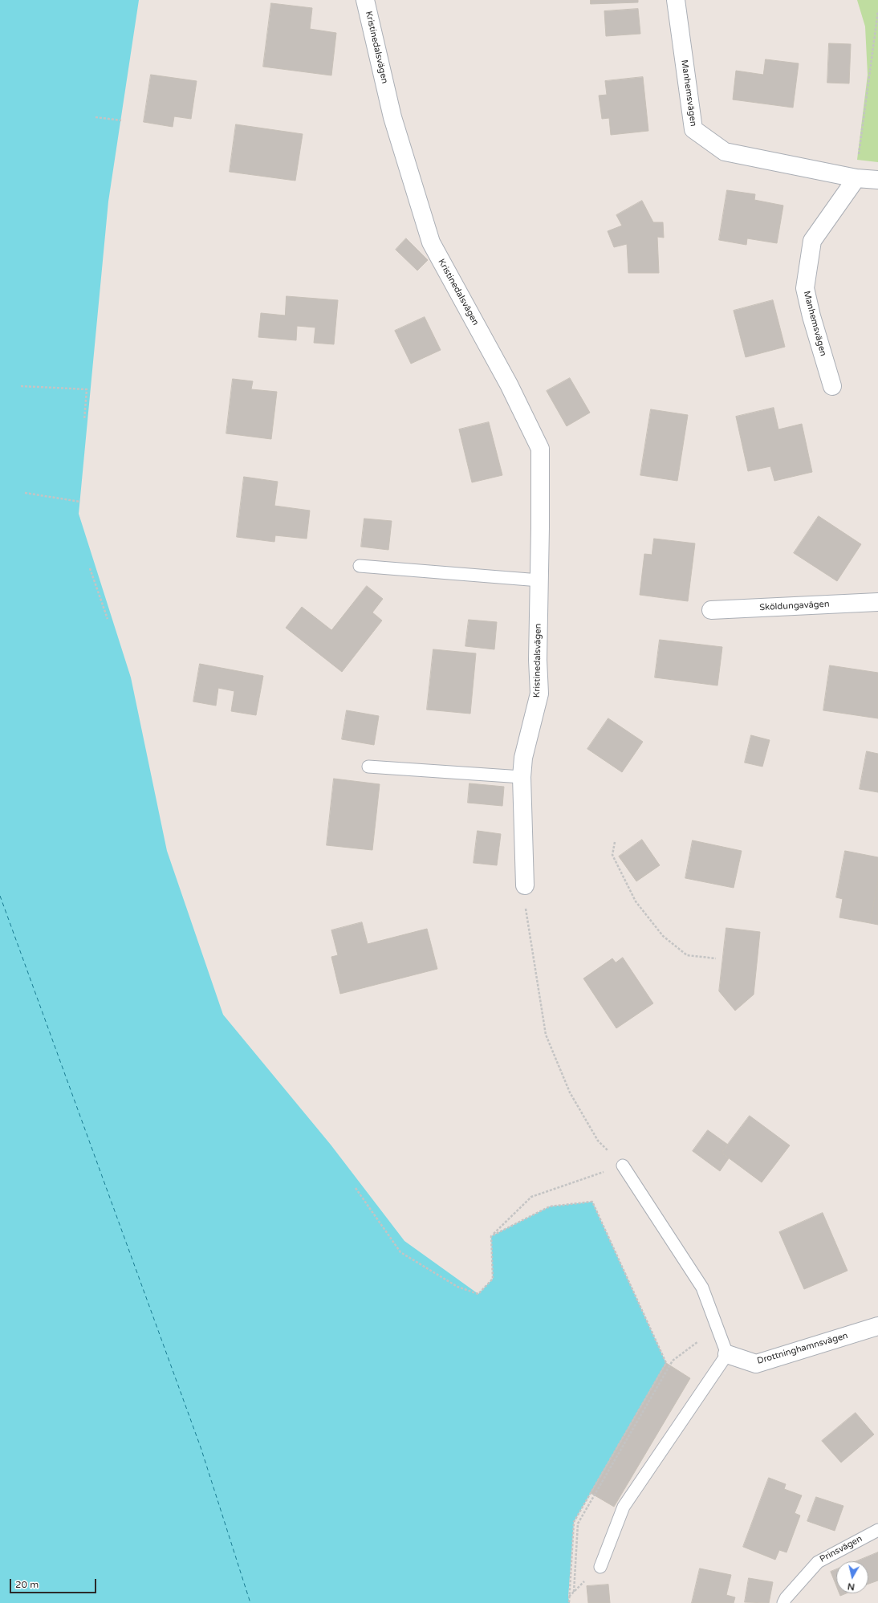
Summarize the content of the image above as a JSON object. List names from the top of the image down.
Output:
{
  "streets": {
    "street": [
      "Kristinedalsvägen",
      "Manhemsvägen",
      "Sköldungavägen",
      "Drottninghamnsvägen"
    ],
    "lane": ["Prinsvägen"]
  },
  "scale_bar": "20 m",
  "north": "bottom"
}
